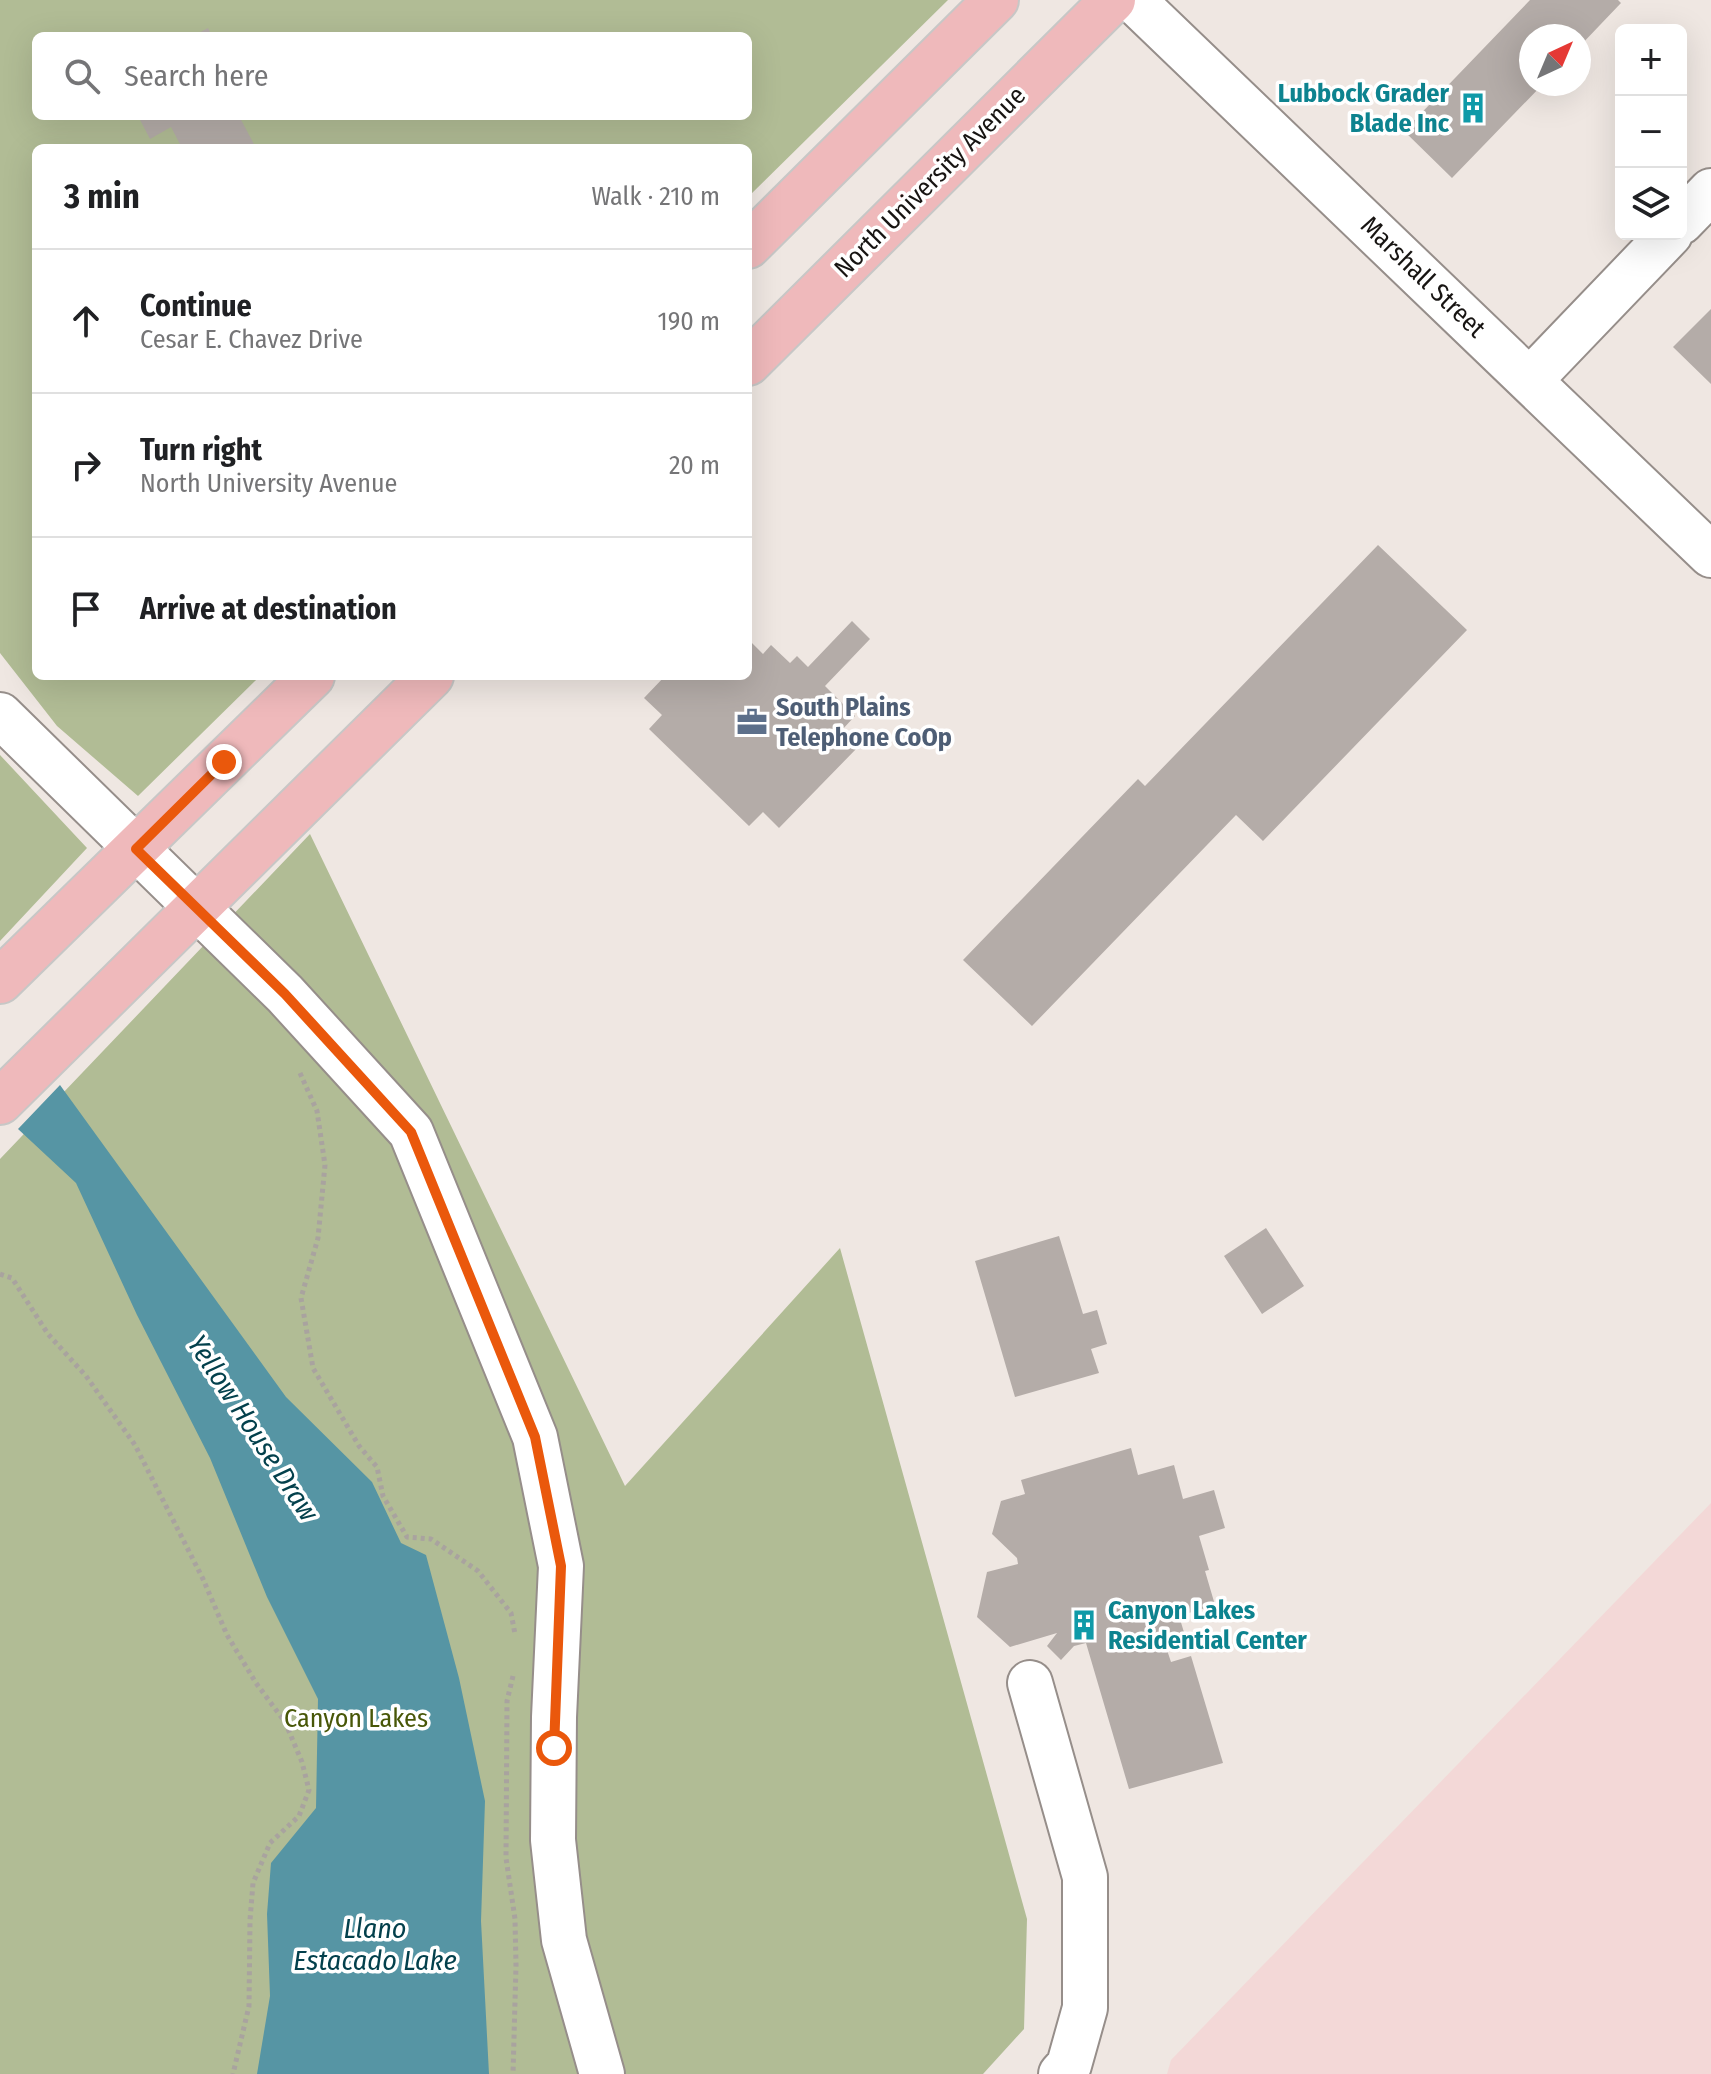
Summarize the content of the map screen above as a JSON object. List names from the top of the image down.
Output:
{
  "streets": {
    "main road": ["North University Avenue"],
    "street": ["Marshall Street"]
  },
  "water": ["Yellow House Draw", "Llano Estacado Lake"],
  "parks": ["Canyon Lakes"],
  "places": {
    "building": ["Lubbock Grader Blade Inc", "Canyon Lakes Residential Center"],
    "office": ["South Plains Telephone CoOp"]
  },
  "north": "top right",
  "page": {
    "map_buttons": ["+", "−"],
    "search": "Search here",
    "heading": ["3 min", "Walk · 210 m"],
    "list": [
      ["Continue", "Cesar E. Chavez Drive", "190 m"],
      ["Turn right", "North University Avenue", "20 m"],
      "Arrive at destination"
    ]
  }
}
